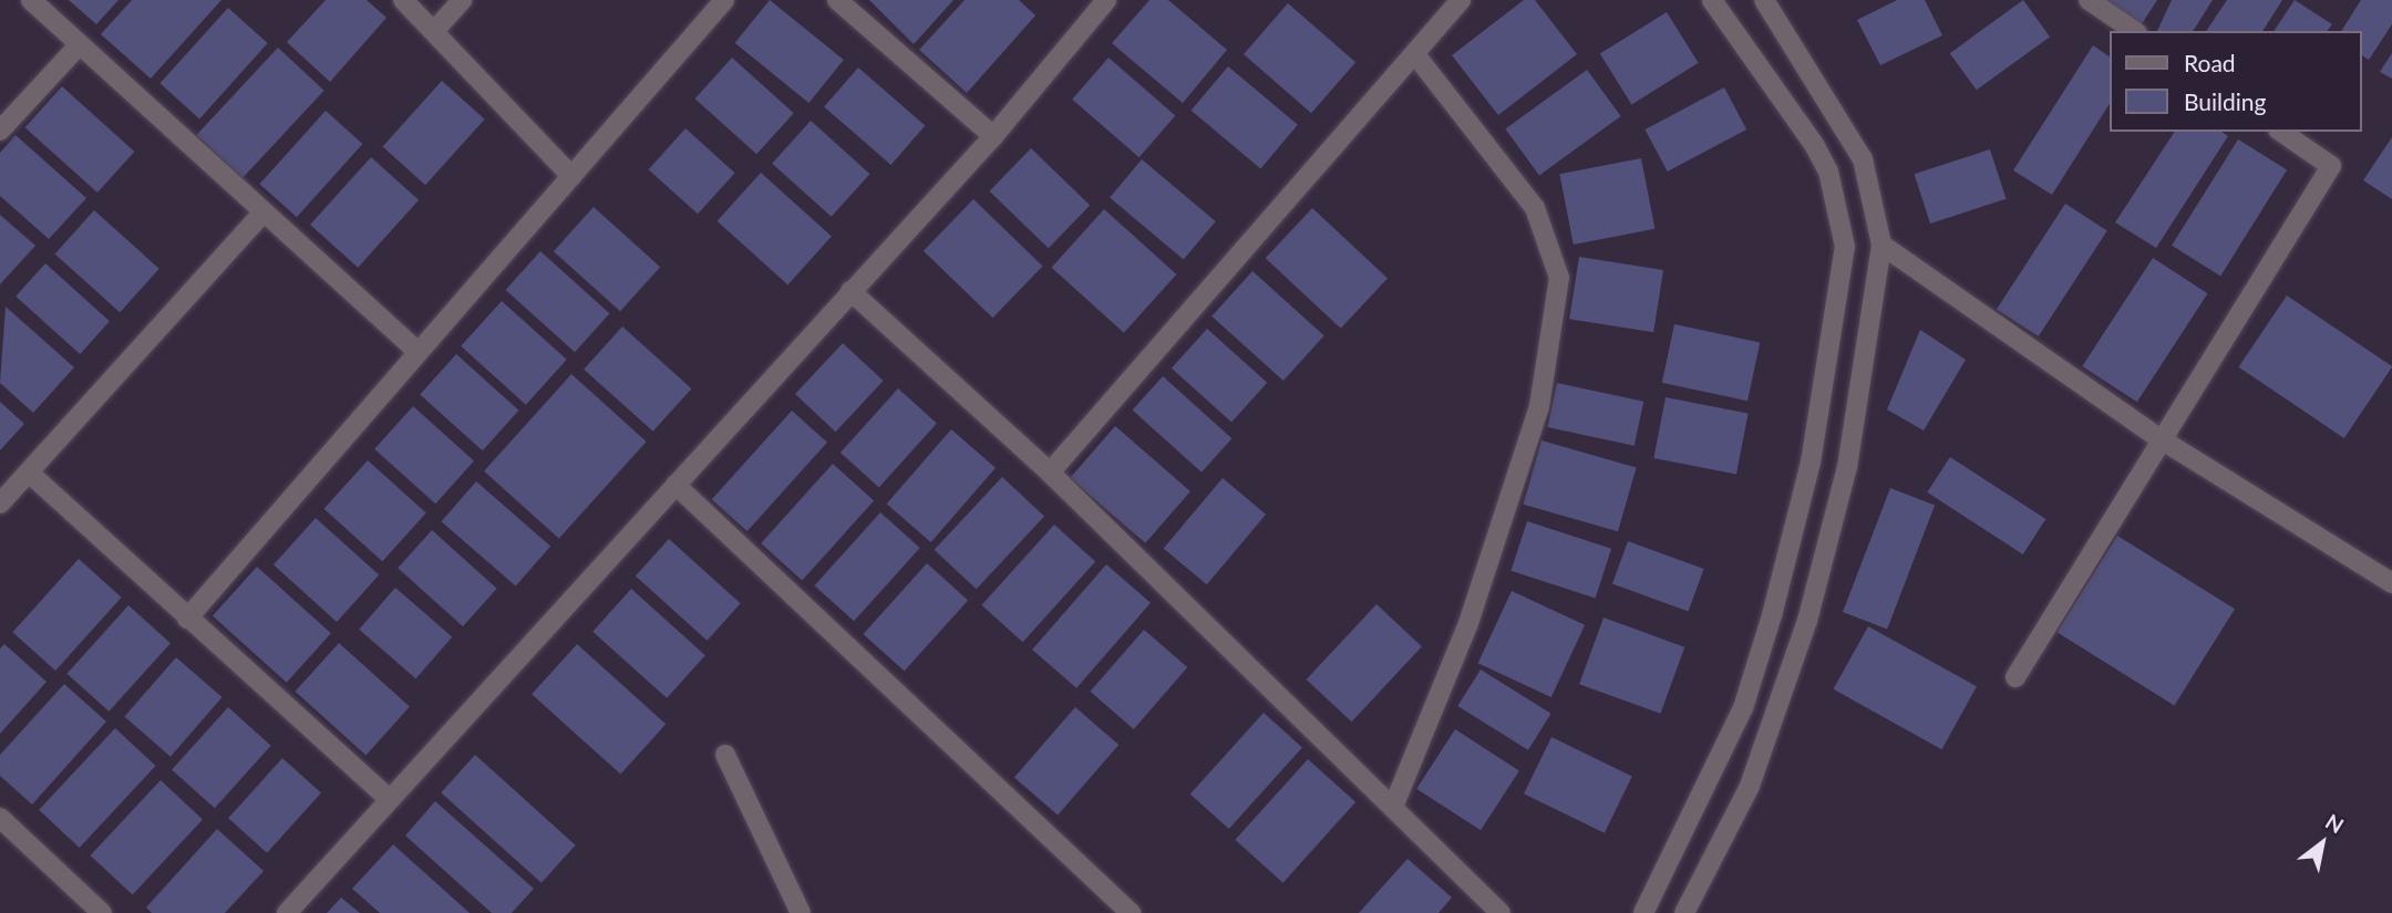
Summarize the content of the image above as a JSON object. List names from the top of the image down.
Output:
{
  "legend": ["Road", "Building"],
  "north": "top right"
}
